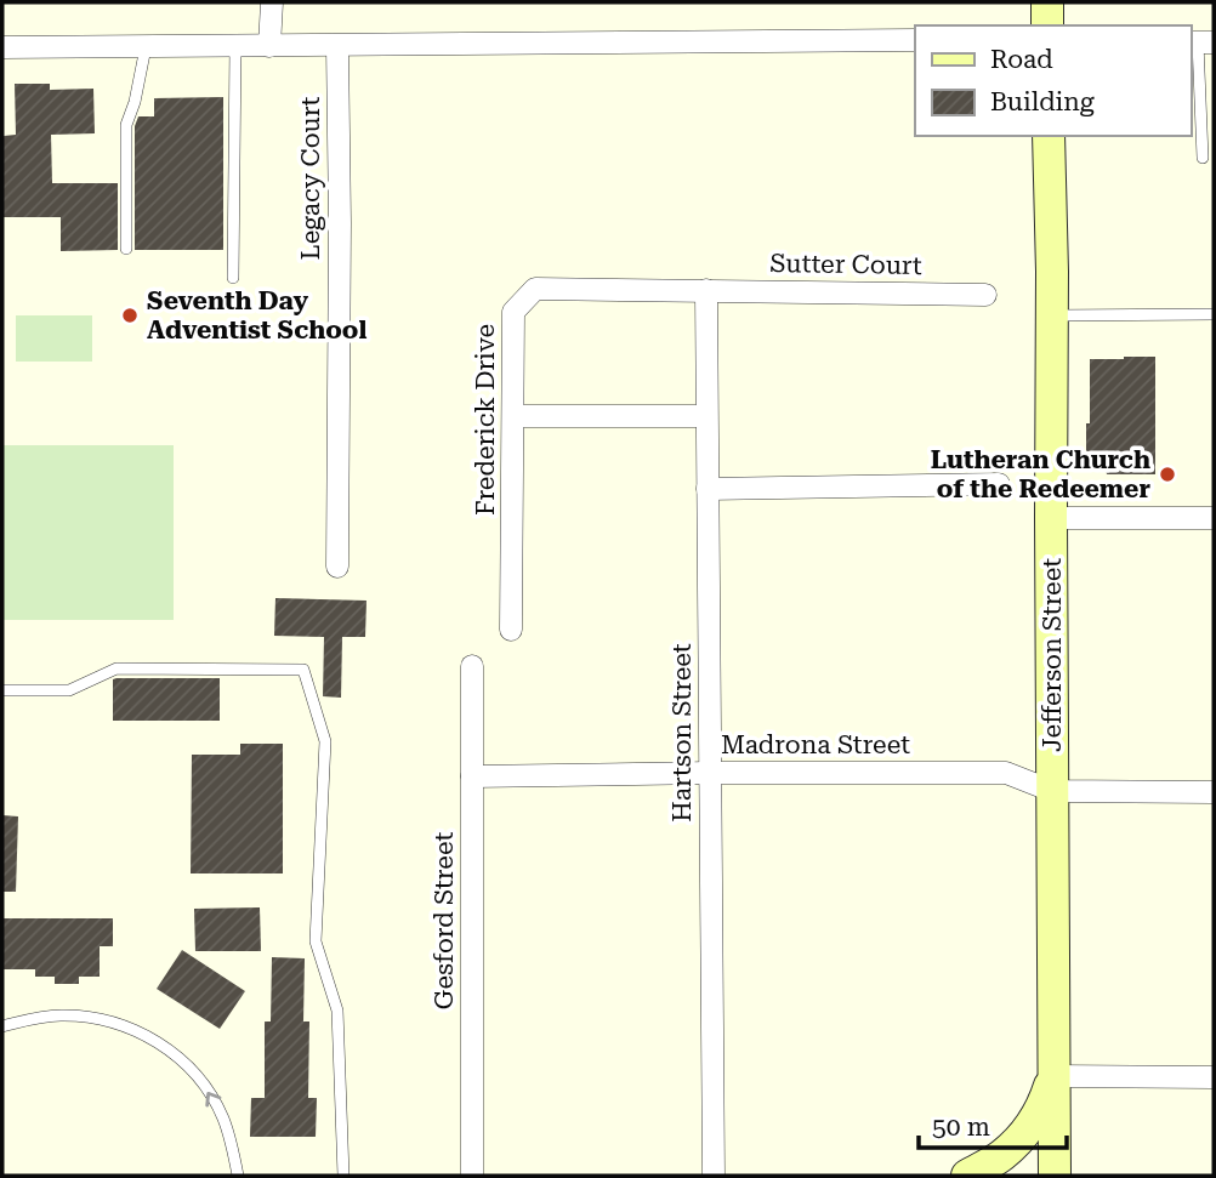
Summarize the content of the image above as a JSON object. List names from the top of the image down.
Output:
{
  "streets": {
    "main road": ["Jefferson Street"],
    "street": [
      "Legacy Court",
      "Sutter Court",
      "Frederick Drive",
      "Hartson Street",
      "Madrona Street",
      "Gesford Street"
    ]
  },
  "crossings": [
    ["Sutter Court", "Frederick Drive"],
    ["Sutter Court", "Hartson Street"],
    ["Frederick Drive", "Hartson Street"],
    ["Jefferson Street", "Madrona Street"],
    ["Hartson Street", "Madrona Street"],
    ["Madrona Street", "Gesford Street"]
  ],
  "places": ["Seventh Day Adventist School", "Lutheran Church of the Redeemer"],
  "legend": ["Road", "Building"],
  "scale_bar": "50 m"
}
